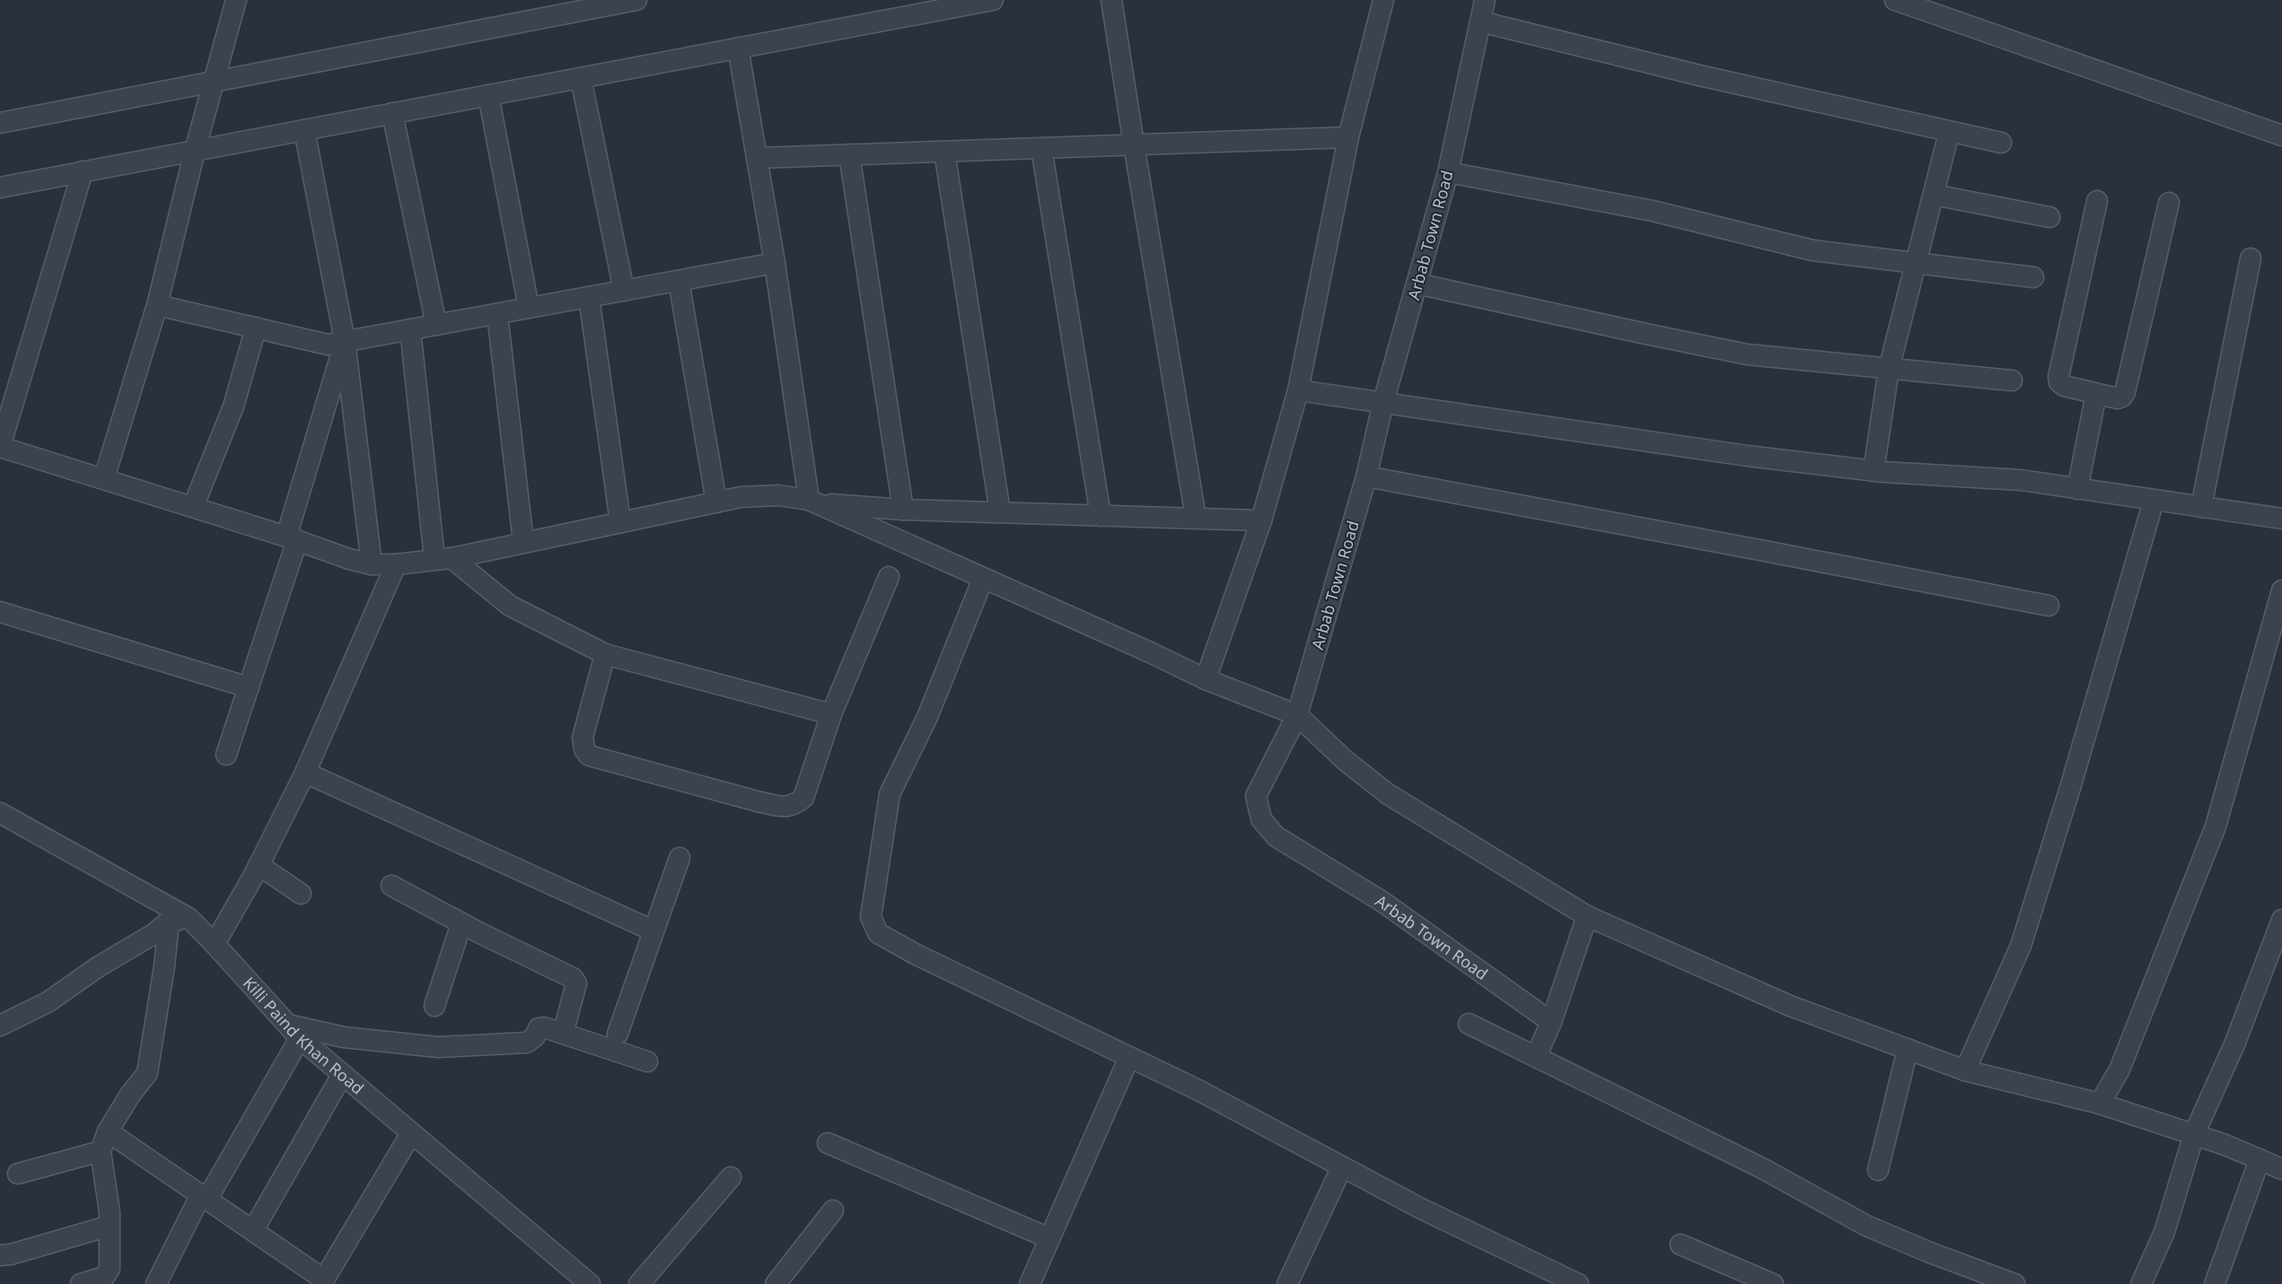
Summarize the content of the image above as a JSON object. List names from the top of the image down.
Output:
{
  "streets": {
    "street": ["Arbab Town Road", "Killi Paind Khan Road"]
  }
}
